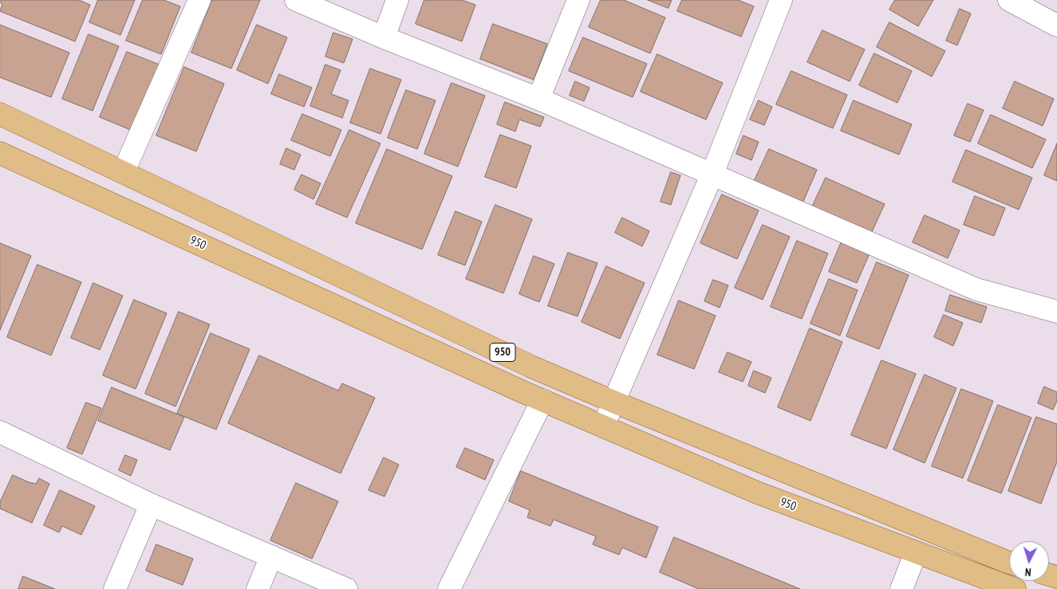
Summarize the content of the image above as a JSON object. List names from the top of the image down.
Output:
{
  "streets": {
    "main road": ["950"]
  },
  "north": "bottom"
}
